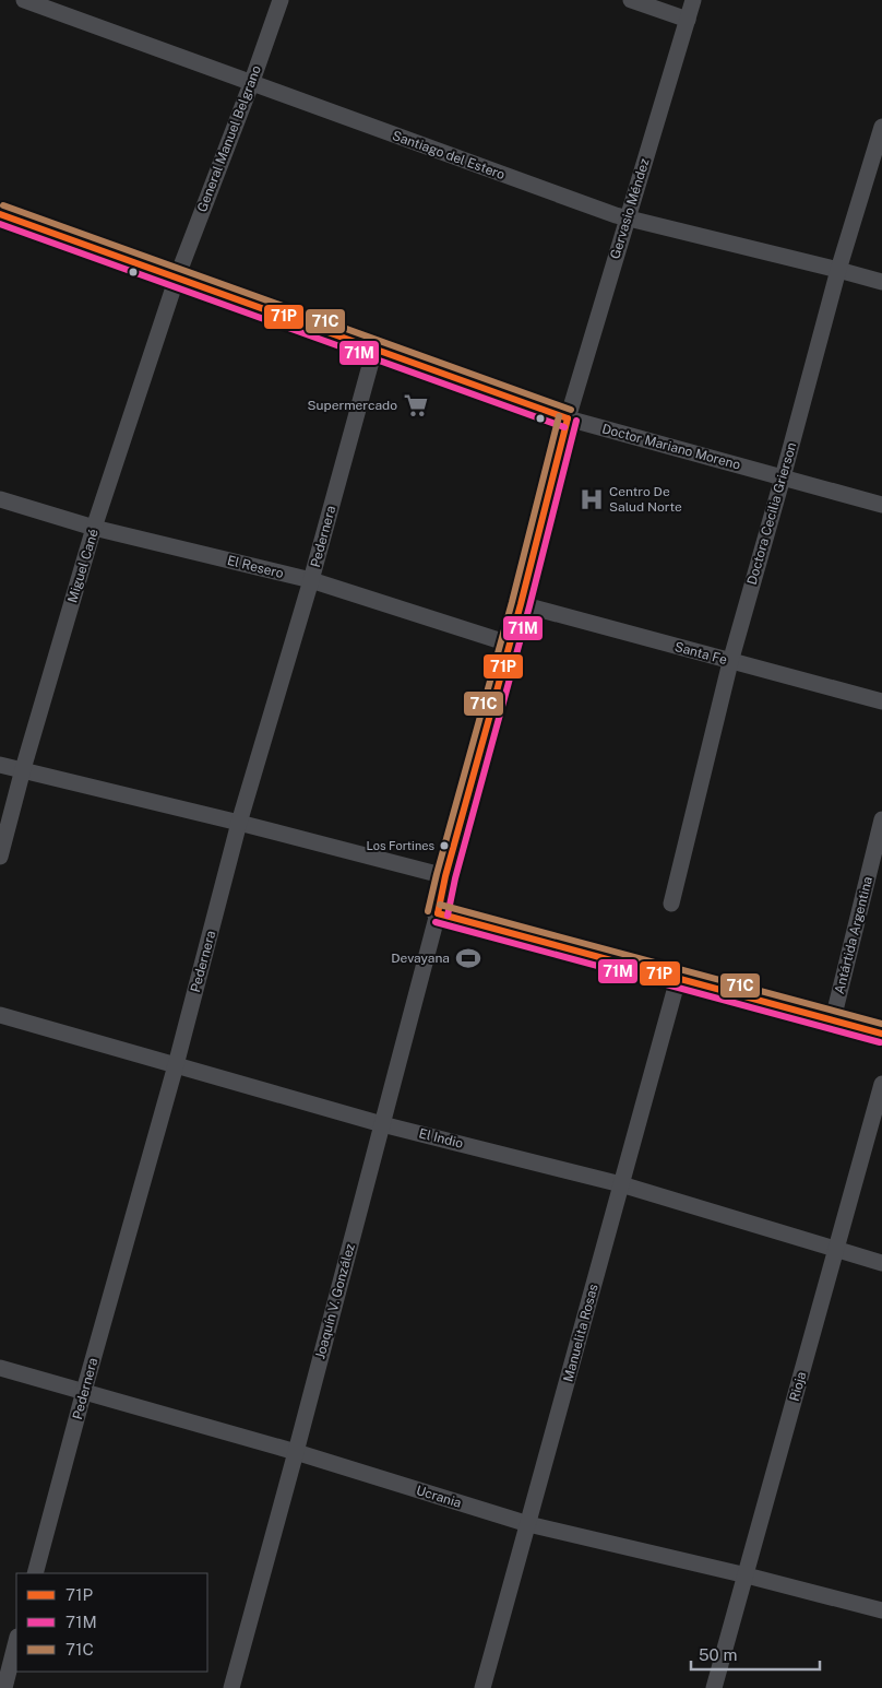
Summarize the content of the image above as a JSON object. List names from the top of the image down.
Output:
{
  "streets": {
    "street": [
      "General Manuel Belgrano",
      "Santiago del Estero",
      "Gervasio Méndez",
      "Doctor Mariano Moreno",
      "Doctora Cecilia Grierson",
      "Pedernera",
      "Miguel Cané",
      "El Resero",
      "Santa Fe",
      "Antártida Argentina",
      "El Indio",
      "Joaquín V. González",
      "Manuelita Rosas",
      "Rioja",
      "Ucrania"
    ]
  },
  "crossings": [
    ["General Manuel Belgrano", "Santiago del Estero"],
    ["General Manuel Belgrano", "Doctor Mariano Moreno"],
    ["General Manuel Belgrano", "Miguel Cané"],
    ["Santiago del Estero", "Gervasio Méndez"],
    ["Santiago del Estero", "Doctora Cecilia Grierson"],
    ["Gervasio Méndez", "Doctor Mariano Moreno"],
    ["Doctor Mariano Moreno", "Doctora Cecilia Grierson"],
    ["Doctor Mariano Moreno", "Pedernera"],
    ["Doctor Mariano Moreno", "Miguel Cané"],
    ["Doctora Cecilia Grierson", "Santa Fe"],
    ["Pedernera", "El Resero"],
    ["Pedernera", "El Indio"],
    ["Pedernera", "Ucrania"],
    ["Miguel Cané", "El Resero"],
    ["El Indio", "Joaquín V. González"],
    ["El Indio", "Manuelita Rosas"],
    ["El Indio", "Rioja"],
    ["Joaquín V. González", "Ucrania"],
    ["Manuelita Rosas", "Ucrania"],
    ["Rioja", "Ucrania"]
  ],
  "places": {
    "supermarket": ["Supermercado"],
    "hospital": ["Centro De Salud Norte"],
    "other": ["Los Fortines"],
    "sports": ["Devayana"]
  },
  "lines": ["transit line 71C", "transit line 71P", "transit line 71M"],
  "legend": ["71P", "71M", "71C"],
  "scale_bar": "50 m"
}
